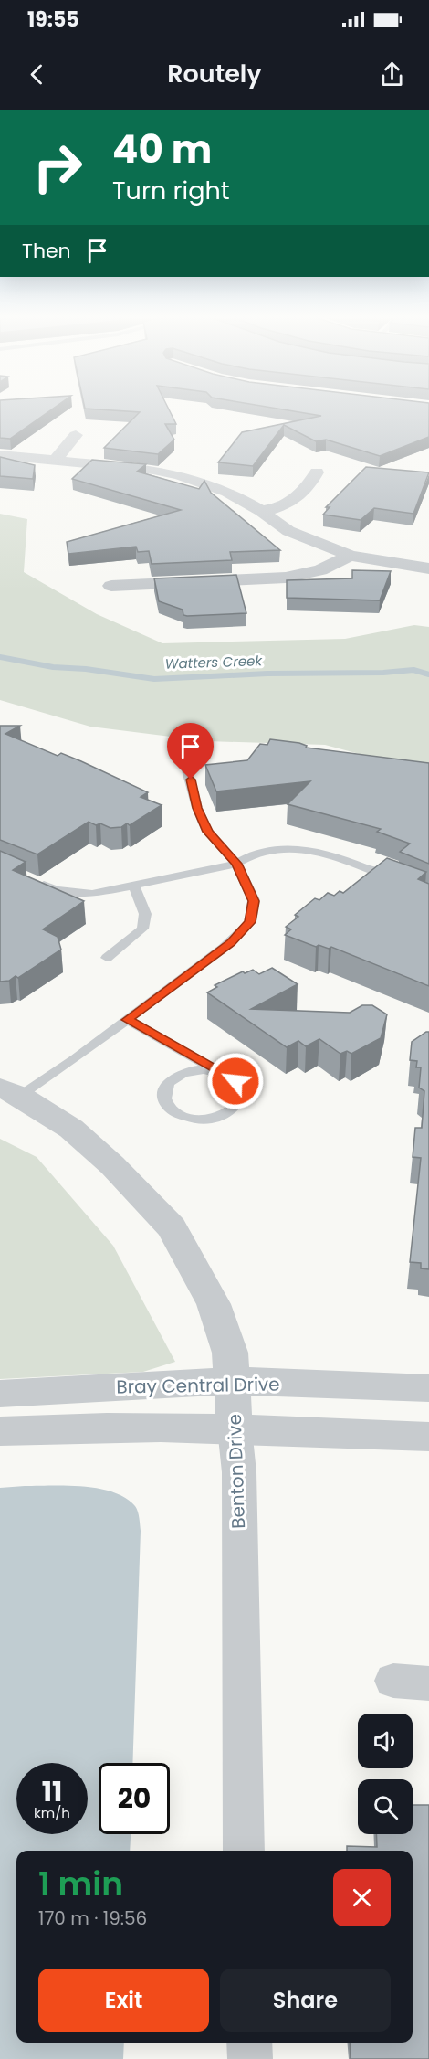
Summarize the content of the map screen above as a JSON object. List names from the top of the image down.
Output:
{
  "streets": {
    "street": ["Bray Central Drive", "Benton Drive"]
  },
  "crossings": [
    ["Bray Central Drive", "Benton Drive"]
  ],
  "water": ["Watters Creek"],
  "page": {
    "status": "19:55",
    "header": "Routely",
    "turn": ["40 m", "Turn right"],
    "then": "Then",
    "speed": "11 km/h",
    "limit": "20",
    "heading": ["1 min", "170 m · 19:56"],
    "buttons": ["Exit", "Share"]
  }
}
